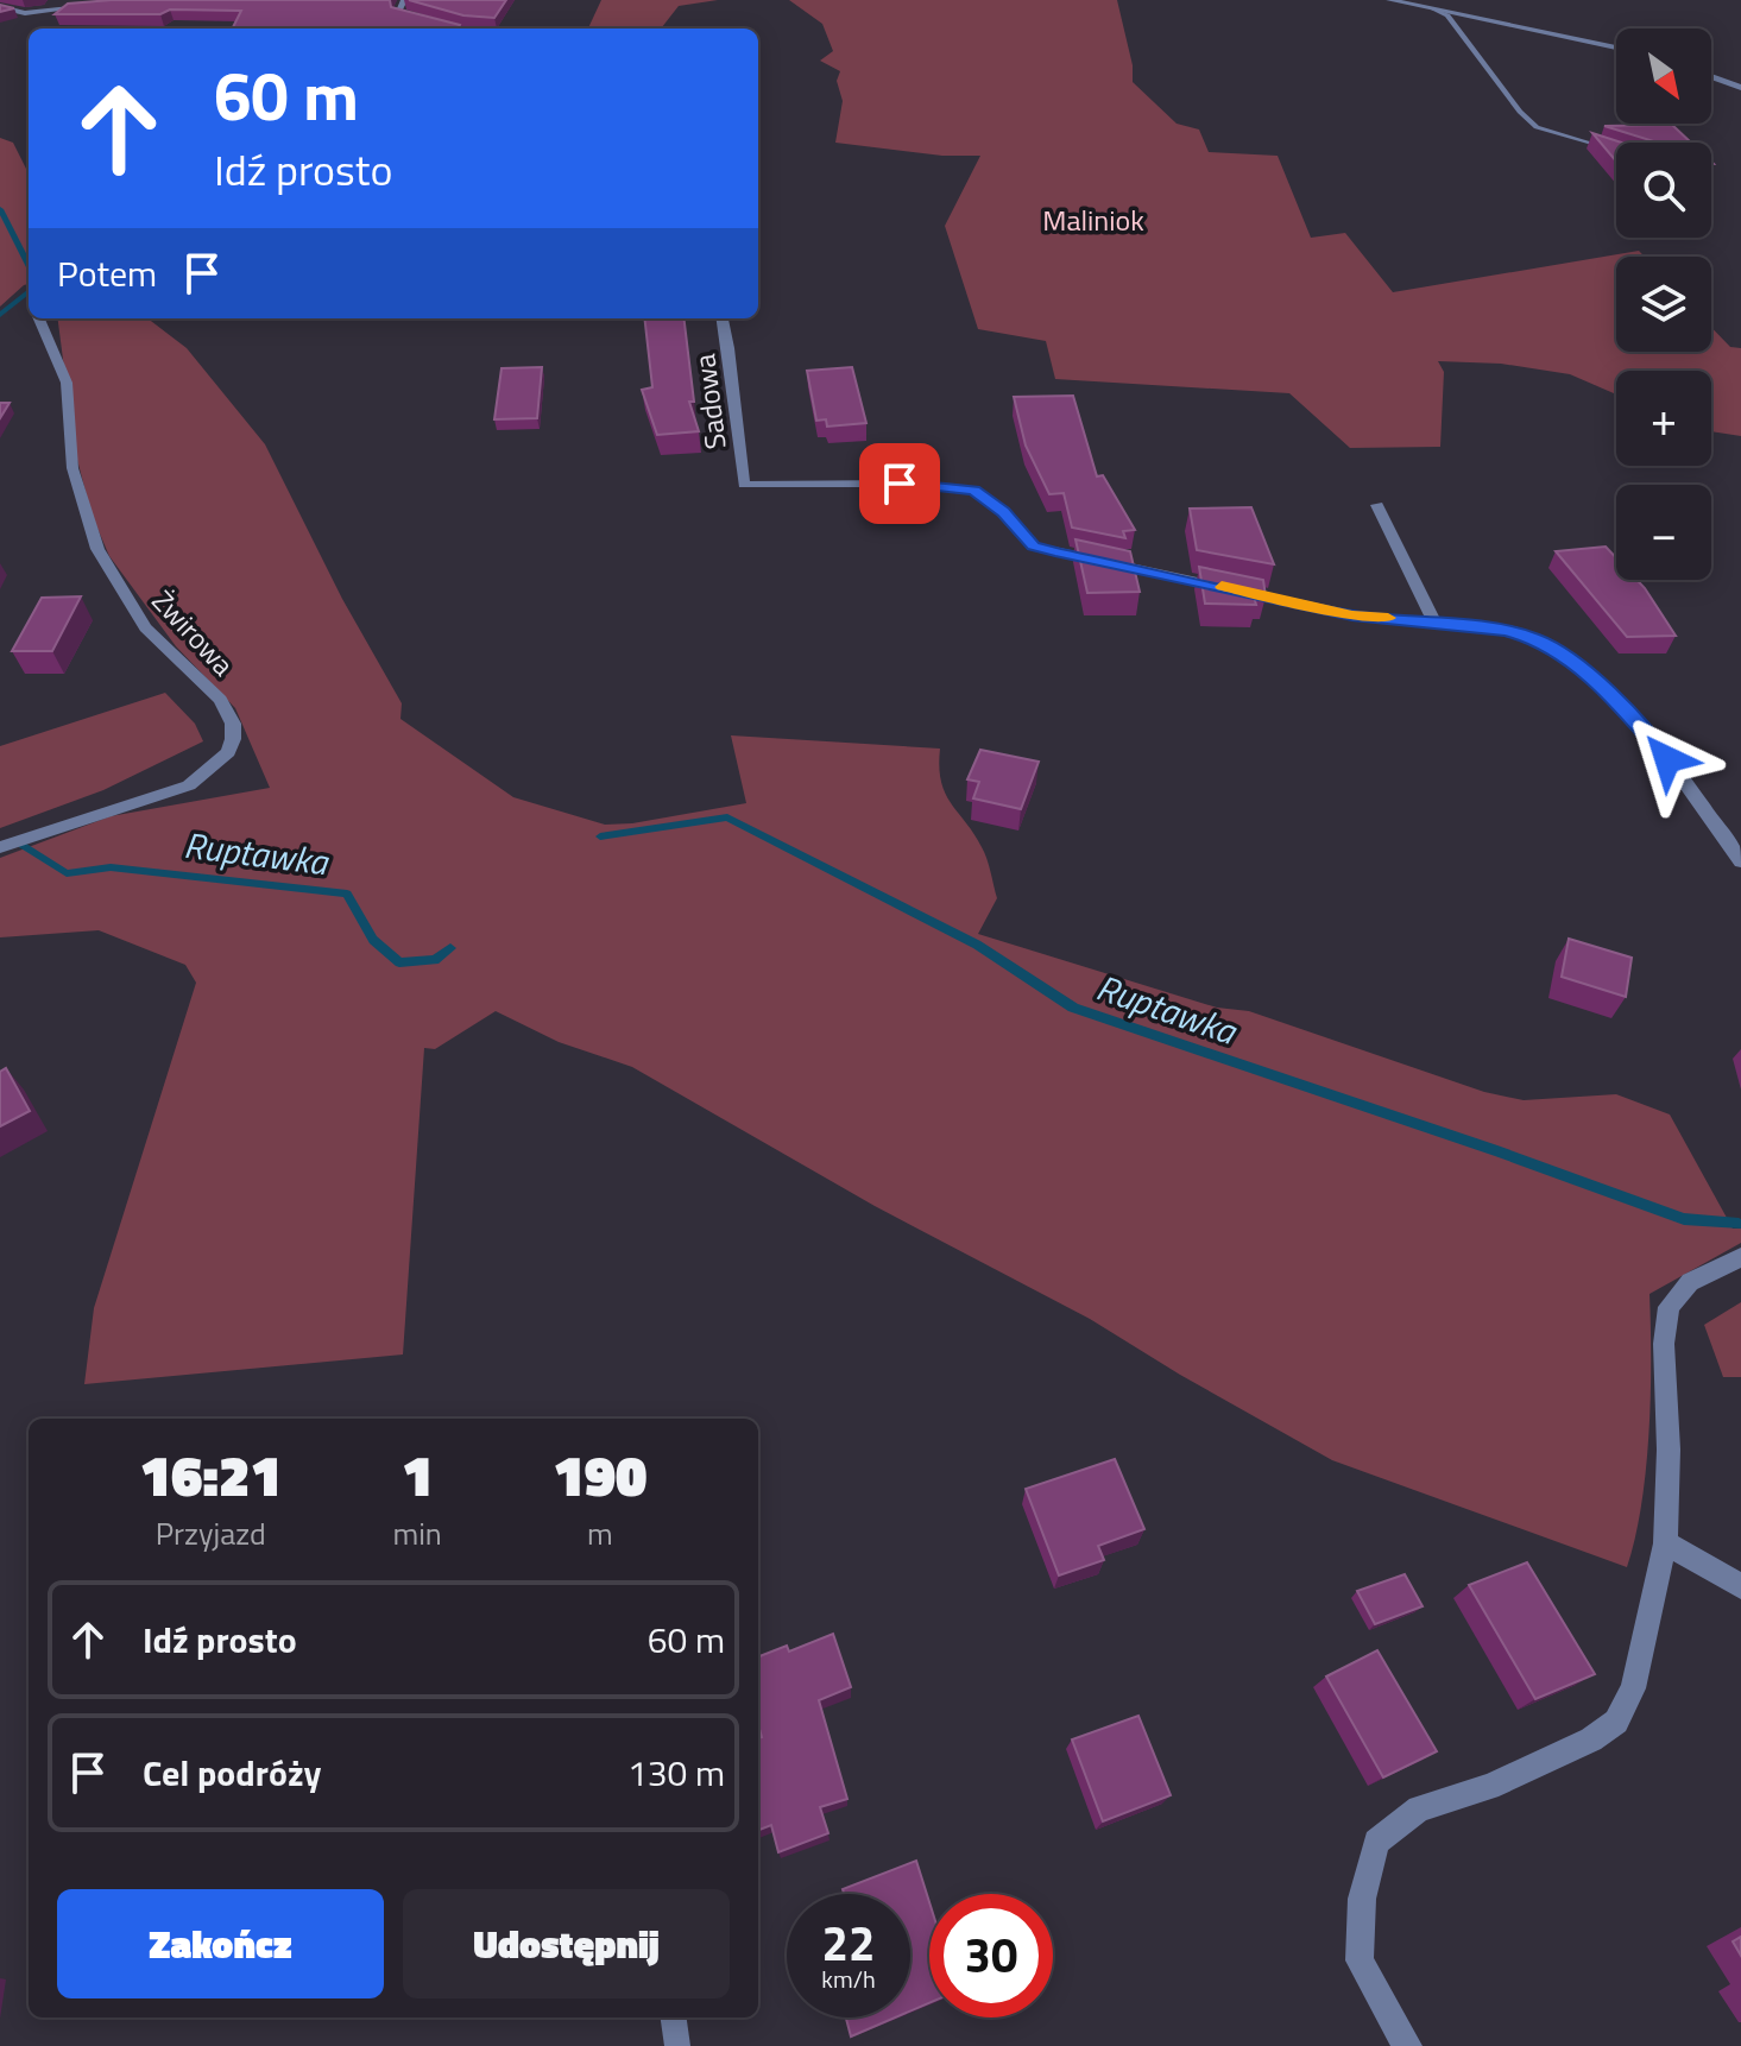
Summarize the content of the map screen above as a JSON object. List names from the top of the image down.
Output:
{
  "streets": {
    "street": ["Sadowa", "Żwirowa"]
  },
  "water": ["Ruptawka"],
  "parks": ["Maliniok"],
  "north": "bottom right",
  "page": {
    "map_buttons": ["+", "−"],
    "turn": ["60 m", "Idź prosto"],
    "then": "Potem",
    "eta": [
      "16:21",
      "Przyjazd",
      "1",
      "min",
      "190",
      "m"
    ],
    "list": [
      {
        "name": "Idź prosto",
        "value": "60 m"
      },
      {
        "name": "Cel podróży",
        "value": "130 m"
      }
    ],
    "buttons": ["Zakończ", "Udostępnij"],
    "speed": "22 km/h",
    "limit": "30"
  }
}
